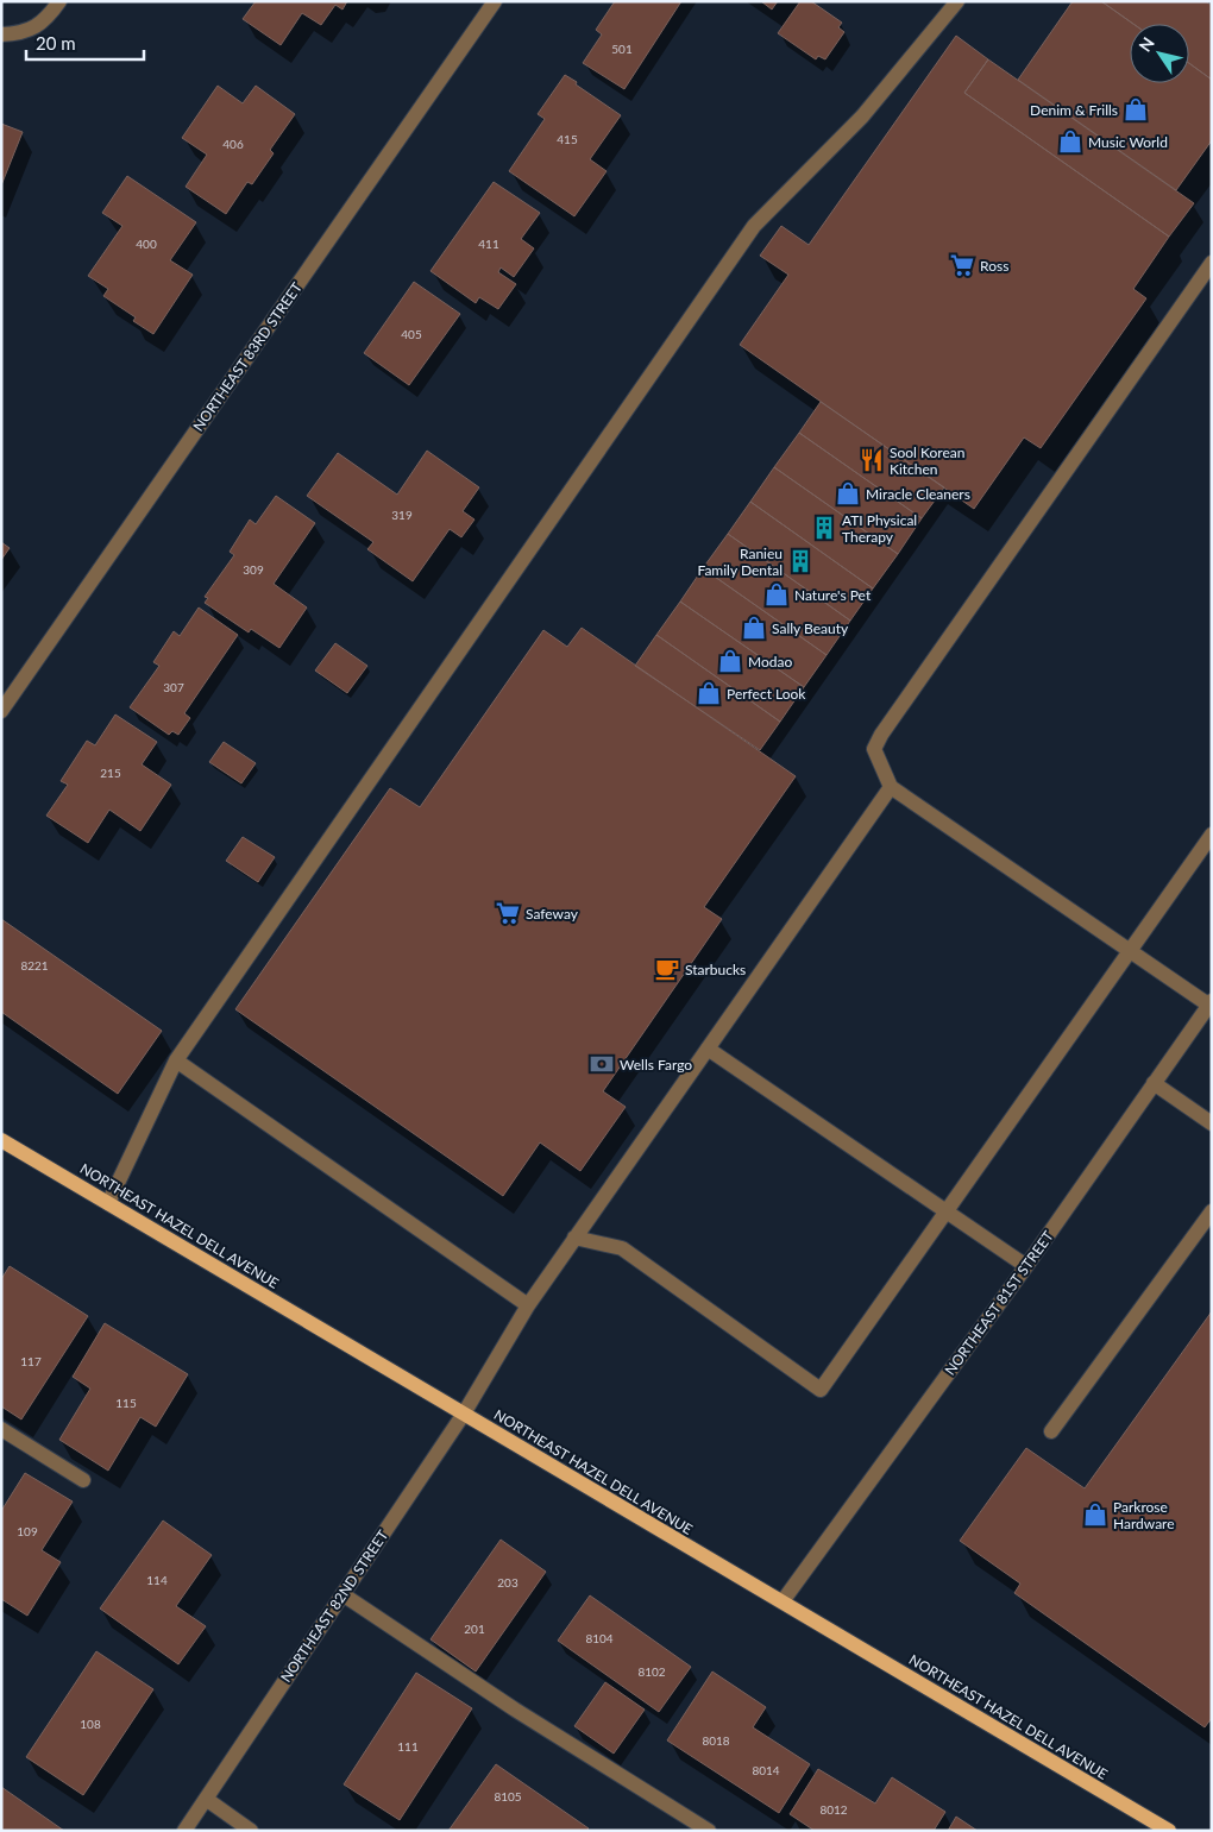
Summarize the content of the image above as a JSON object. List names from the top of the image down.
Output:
{
  "streets": {
    "main road": ["NORTHEAST HAZEL DELL AVENUE"],
    "street": ["NORTHEAST 83RD STREET", "NORTHEAST 81ST STREET", "NORTHEAST 82ND STREET"]
  },
  "crossings": [
    ["NORTHEAST HAZEL DELL AVENUE", "NORTHEAST 81ST STREET"],
    ["NORTHEAST HAZEL DELL AVENUE", "NORTHEAST 82ND STREET"]
  ],
  "places": {
    "shop": [
      "Denim & Frills",
      "Music World",
      "Miracle Cleaners",
      "Nature's Pet",
      "Sally Beauty",
      "Modao",
      "Perfect Look",
      "Parkrose Hardware"
    ],
    "supermarket": ["Ross", "Safeway"],
    "restaurant": ["Sool Korean Kitchen"],
    "building": ["ATI Physical Therapy", "Ranieu Family Dental"],
    "cafe": ["Starbucks"],
    "bank": ["Wells Fargo"]
  },
  "house_numbers": [
    "501",
    "415",
    "406",
    "400",
    "411",
    "405",
    "319",
    "309",
    "307",
    "215",
    "8221",
    "117",
    "115",
    "109",
    "114",
    "203",
    "201",
    "8104",
    "8102",
    "108",
    "8018",
    "111",
    "8014",
    "8105",
    "8012"
  ],
  "scale_bar": "20 m",
  "north": "top left"
}
